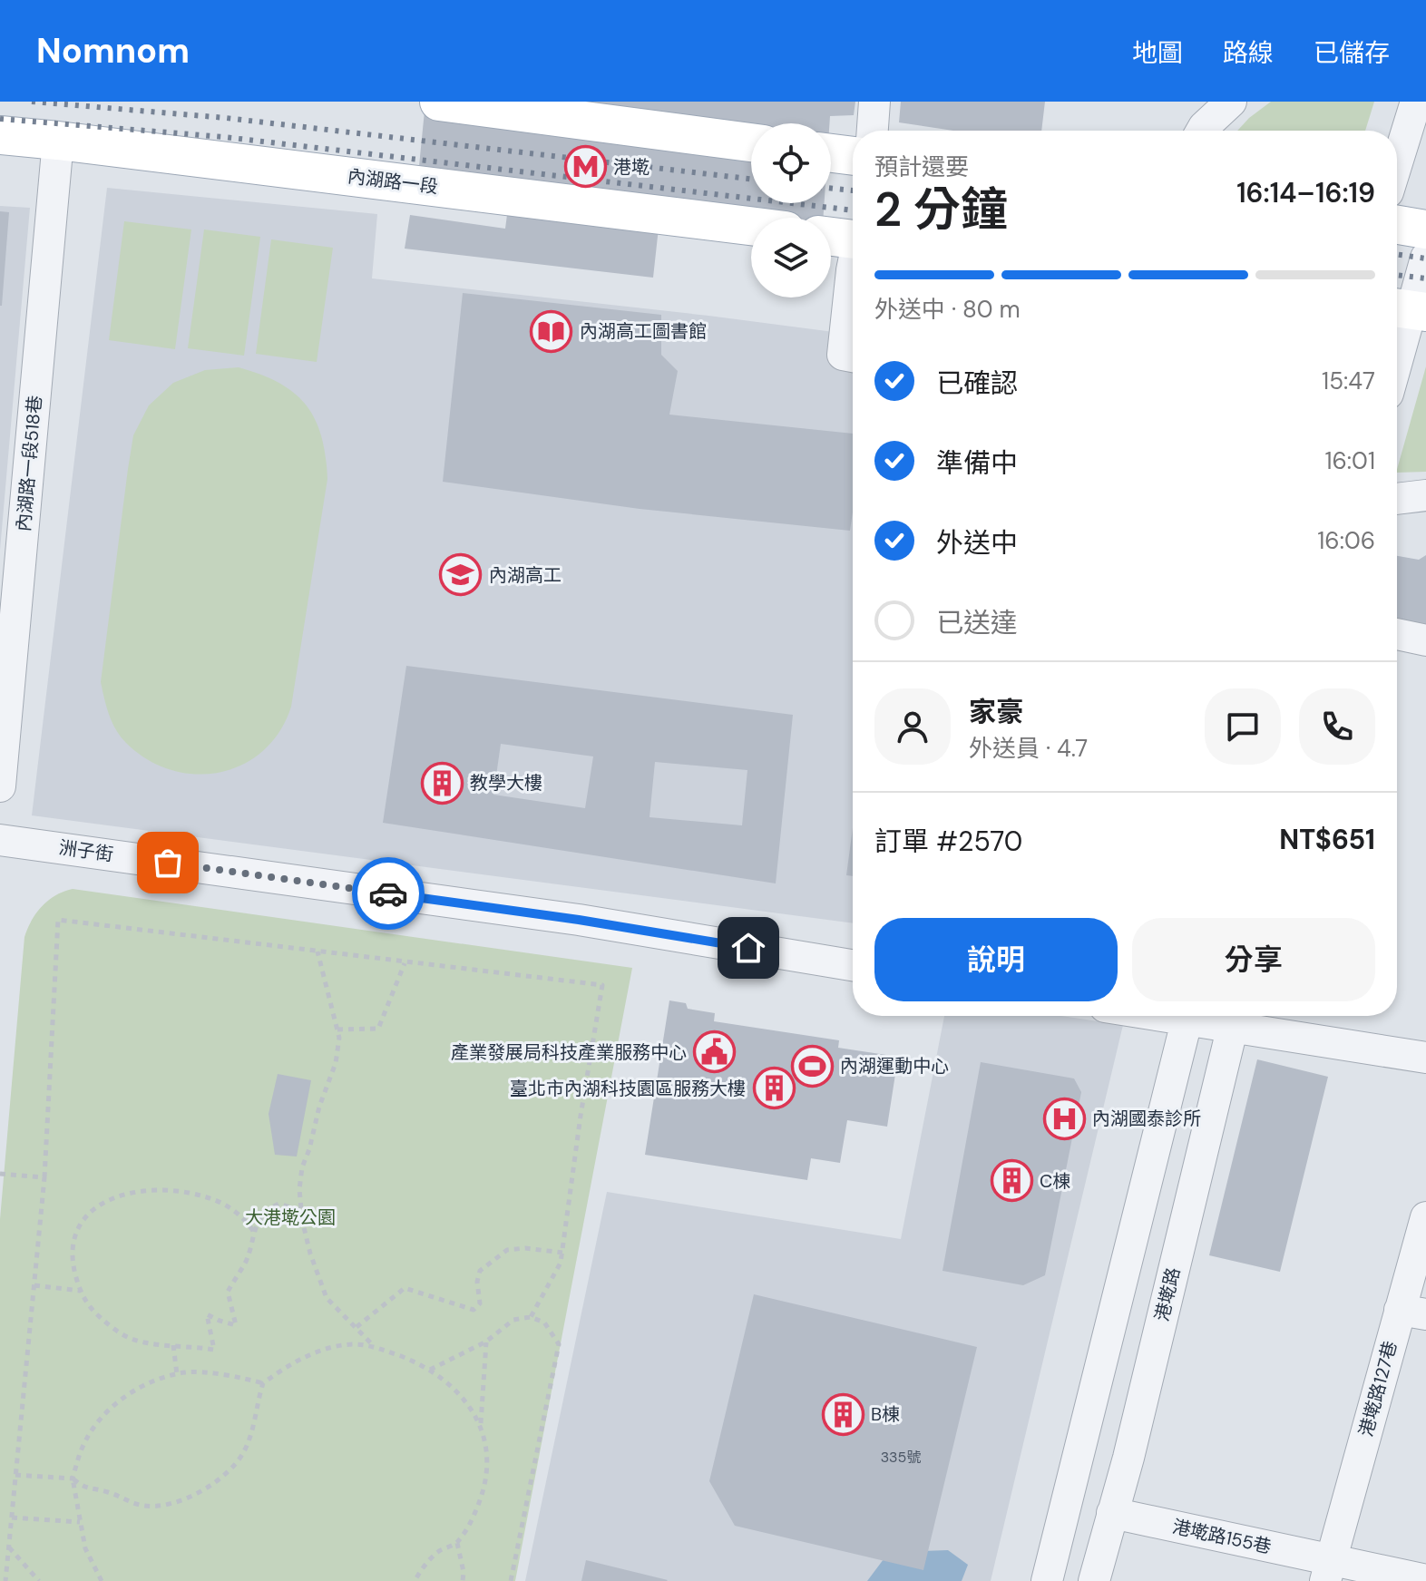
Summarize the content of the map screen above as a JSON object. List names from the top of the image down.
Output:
{
  "streets": {
    "main road": ["內湖路一段"],
    "street": [
      "內湖路一段518巷",
      "洲子街",
      "港墘路",
      "港墘路127巷",
      "港墘路155巷"
    ]
  },
  "crossings": [
    ["內湖路一段", "內湖路一段518巷"],
    ["港墘路", "港墘路155巷"],
    ["港墘路127巷", "港墘路155巷"]
  ],
  "parks": ["大港墘公園"],
  "places": {
    "metro station": ["港墘"],
    "library": ["內湖高工圖書館"],
    "school or university": ["內湖高工"],
    "building": [
      "教學大樓",
      "臺北市內湖科技園區服務大樓",
      "C棟",
      "B棟"
    ],
    "public building": ["產業發展局科技產業服務中心"],
    "sports": ["內湖運動中心"],
    "hospital": ["內湖國泰診所"]
  },
  "house_numbers": ["335號"],
  "page": {
    "header": "Nomnom",
    "nav": ["地圖", "路線", "已儲存"],
    "heading": ["2 分鐘", "預計還要", "16:14–16:19"],
    "panel": [
      "家豪",
      "外送員 · 4.7",
      "訂單 #2570",
      "NT$651"
    ],
    "bar": "外送中 · 80 m",
    "list": [
      ["已確認", "15:47"],
      ["準備中", "16:01"],
      ["外送中", "16:06"],
      "已送達"
    ],
    "buttons": ["說明", "分享"]
  }
}
